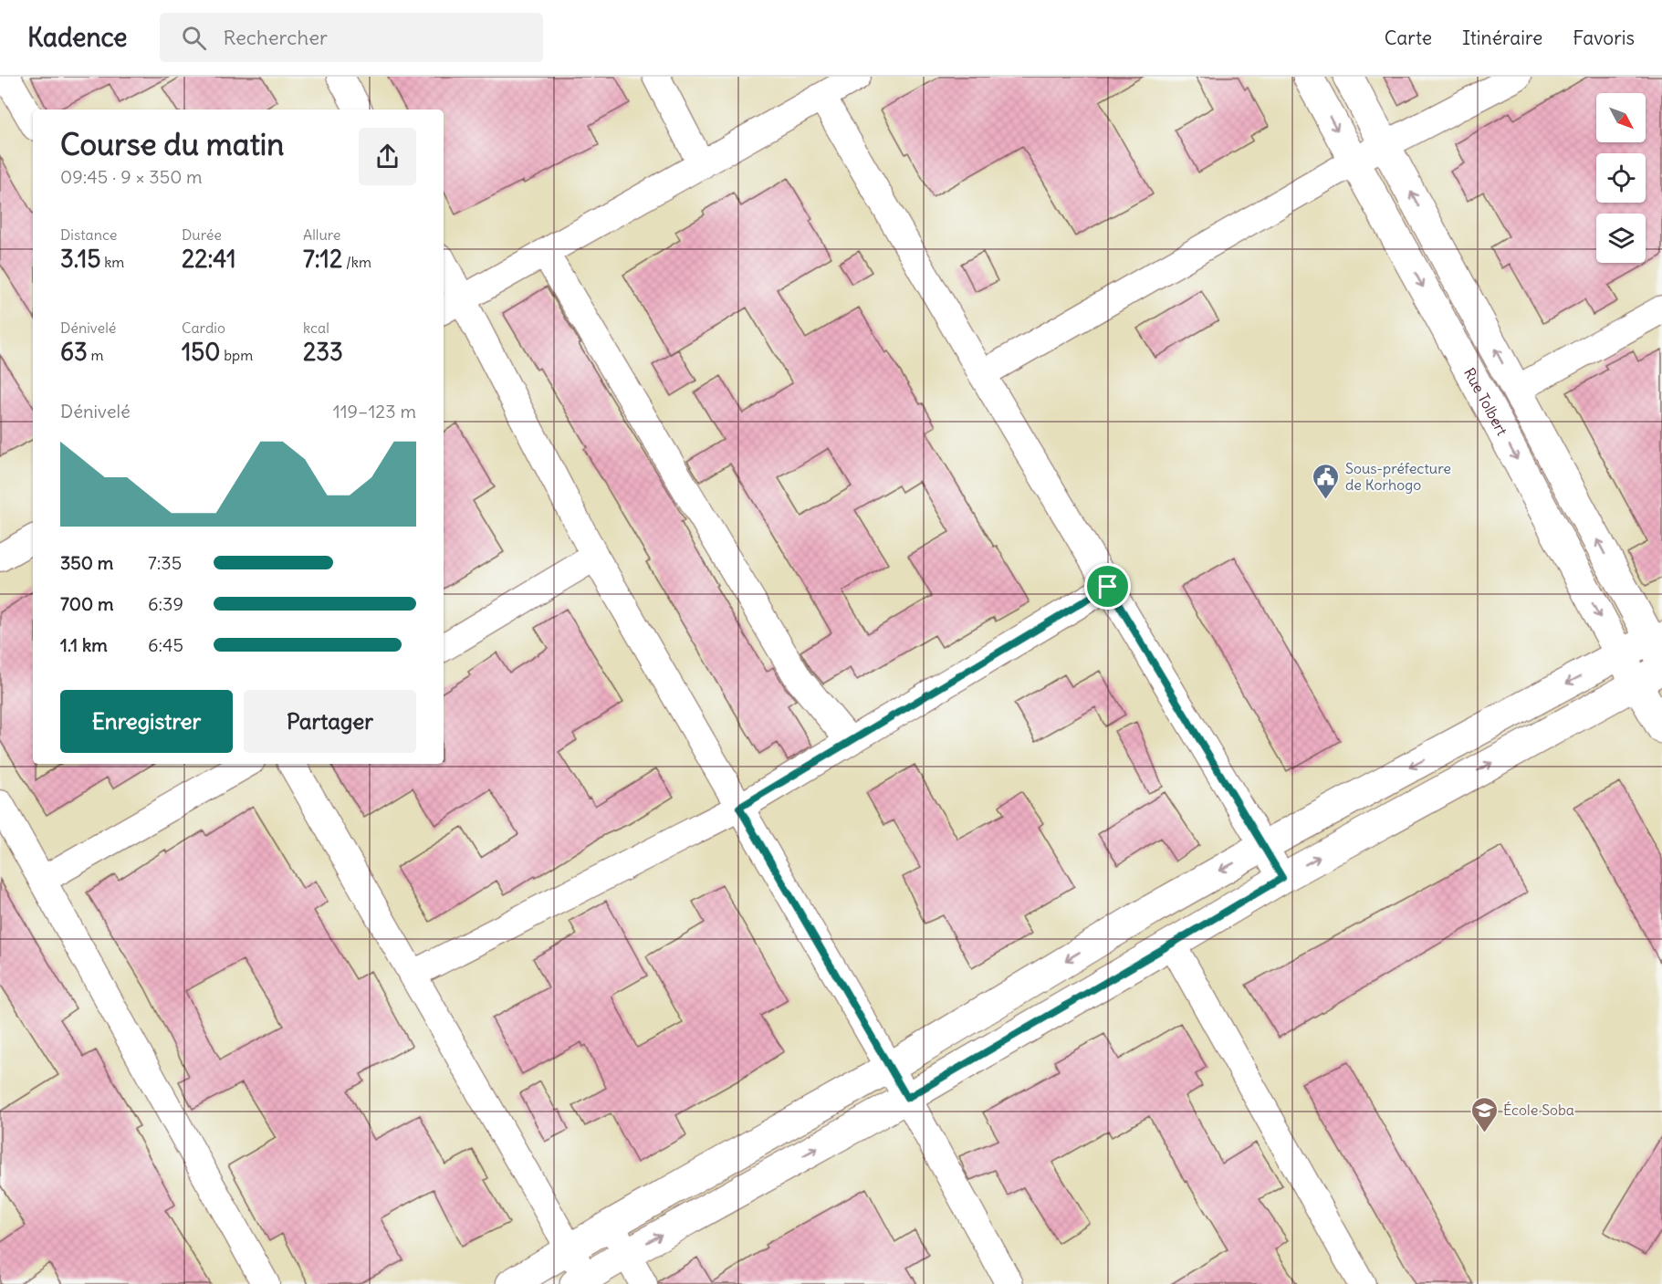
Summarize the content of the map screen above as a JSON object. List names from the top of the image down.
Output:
{
  "streets": {
    "street": ["Rue Tolbert"]
  },
  "places": {
    "public building": ["Sous-préfecture de Korhogo"],
    "school or university": ["École Soba"]
  },
  "north": "bottom right",
  "page": {
    "header": "Kadence",
    "search": "Rechercher",
    "nav": ["Carte", "Itinéraire", "Favoris"],
    "heading": ["Course du matin", "09:45 · 9 × 350 m"],
    "stats": [
      ["Distance", "3.15 km"],
      ["Durée", "22:41"],
      ["Allure", "7:12 /km"],
      ["Dénivelé", "63 m"],
      ["Cardio", "150 bpm"],
      ["kcal", "233"]
    ],
    "chart": ["Dénivelé", "119–123 m"],
    "list": [
      {
        "name": "350 m",
        "note": "7:35"
      },
      {
        "name": "700 m",
        "note": "6:39"
      },
      {
        "name": "1.1 km",
        "note": "6:45"
      }
    ],
    "buttons": ["Enregistrer", "Partager"]
  }
}
